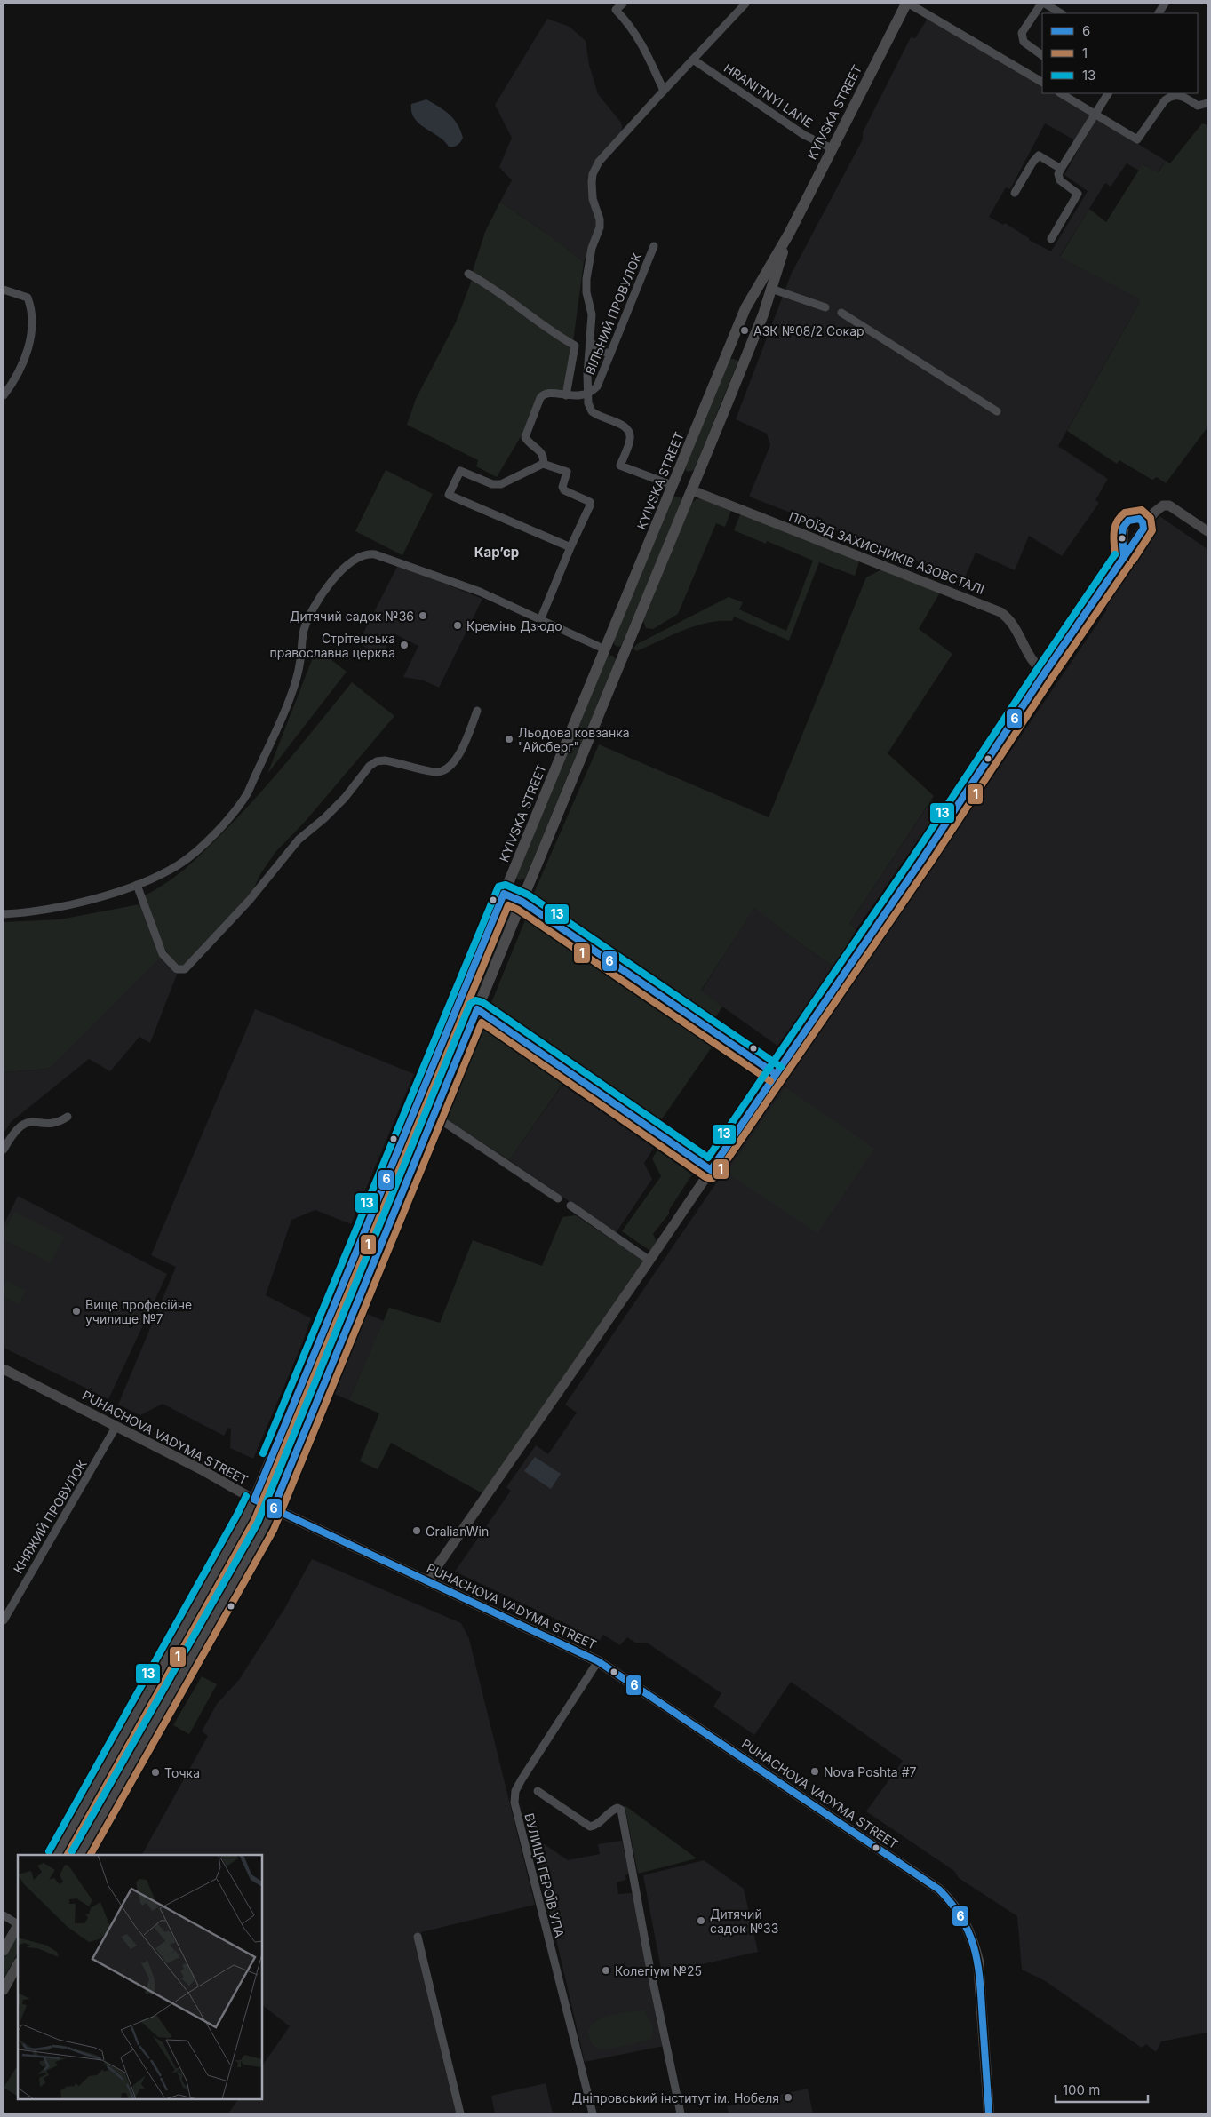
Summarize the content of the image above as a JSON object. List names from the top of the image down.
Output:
{
  "streets": {
    "main road": ["KYIVSKA STREET", "PUHACHOVA VADYMA STREET"],
    "street": [
      "HRANITNYI LANE",
      "ВІЛЬНИЙ ПРОВУЛОК",
      "ПРОЇЗД ЗАХИСНИКІВ АЗОВСТАЛІ",
      "КНЯЖИЙ ПРОВУЛОК",
      "ВУЛИЦЯ ГЕРОЇВ УПА"
    ]
  },
  "crossings": [
    ["HRANITNYI LANE", "KYIVSKA STREET"],
    ["KYIVSKA STREET", "ПРОЇЗД ЗАХИСНИКІВ АЗОВСТАЛІ"],
    ["KYIVSKA STREET", "PUHACHOVA VADYMA STREET"],
    ["PUHACHOVA VADYMA STREET", "КНЯЖИЙ ПРОВУЛОК"],
    ["PUHACHOVA VADYMA STREET", "ВУЛИЦЯ ГЕРОЇВ УПА"]
  ],
  "districts": ["Кар’єр"],
  "places": [
    "АЗК №08/2 Сокар",
    "Дитячий садок №36",
    "Кремінь Дзюдо",
    "Стрітенська православна церква",
    "Льодова ковзанка \"Айсберг\"",
    "Вище професійне училище №7",
    "GralianWin",
    "Nova Poshta #7",
    "Точка",
    "Дитячий садок №33",
    "Колегіум №25",
    "Дніпровський інститут ім. Нобеля"
  ],
  "lines": ["transit line 1", "transit line 6", "transit line 13"],
  "legend": ["6", "1", "13"],
  "scale_bar": "100 m"
}
